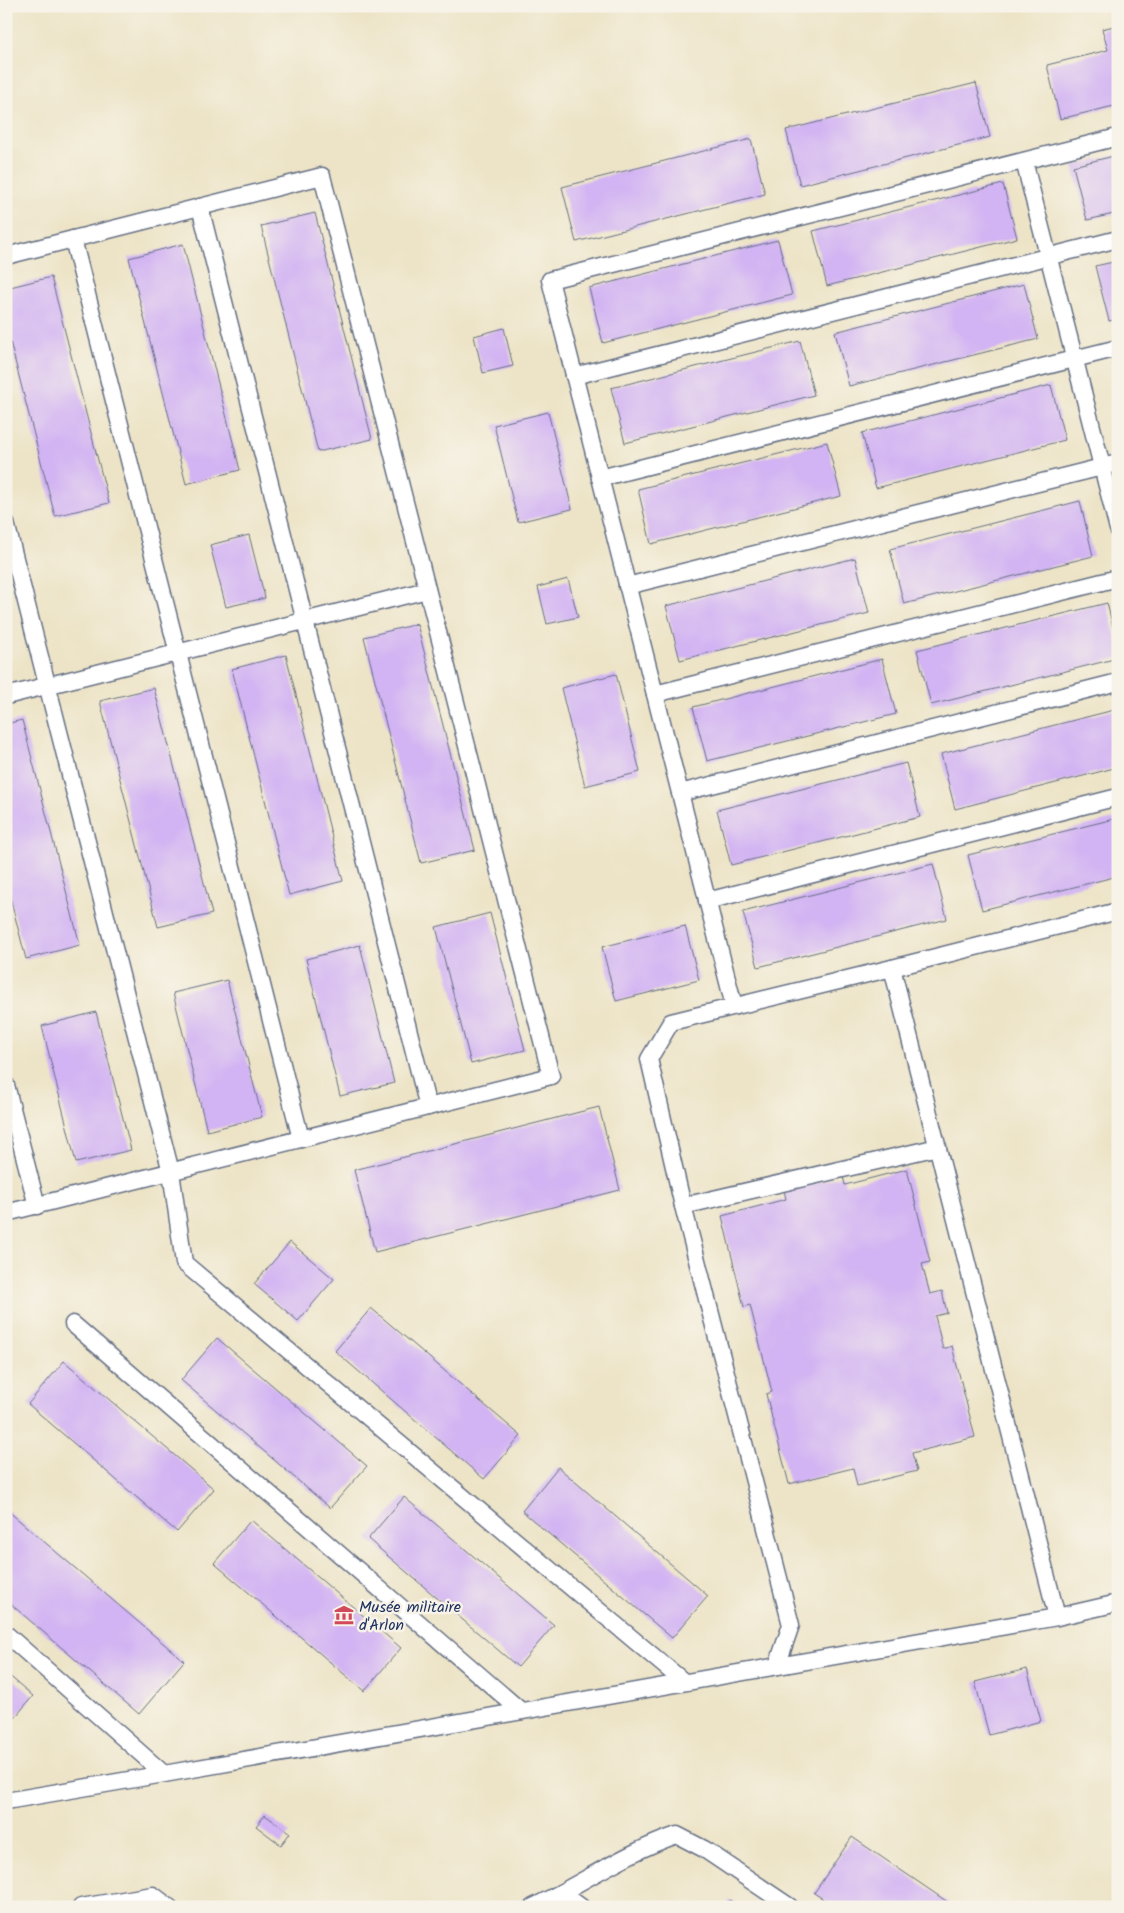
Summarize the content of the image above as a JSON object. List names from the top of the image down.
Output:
{
  "places": {
    "museum": ["Musée militaire d'Arlon"]
  }
}
